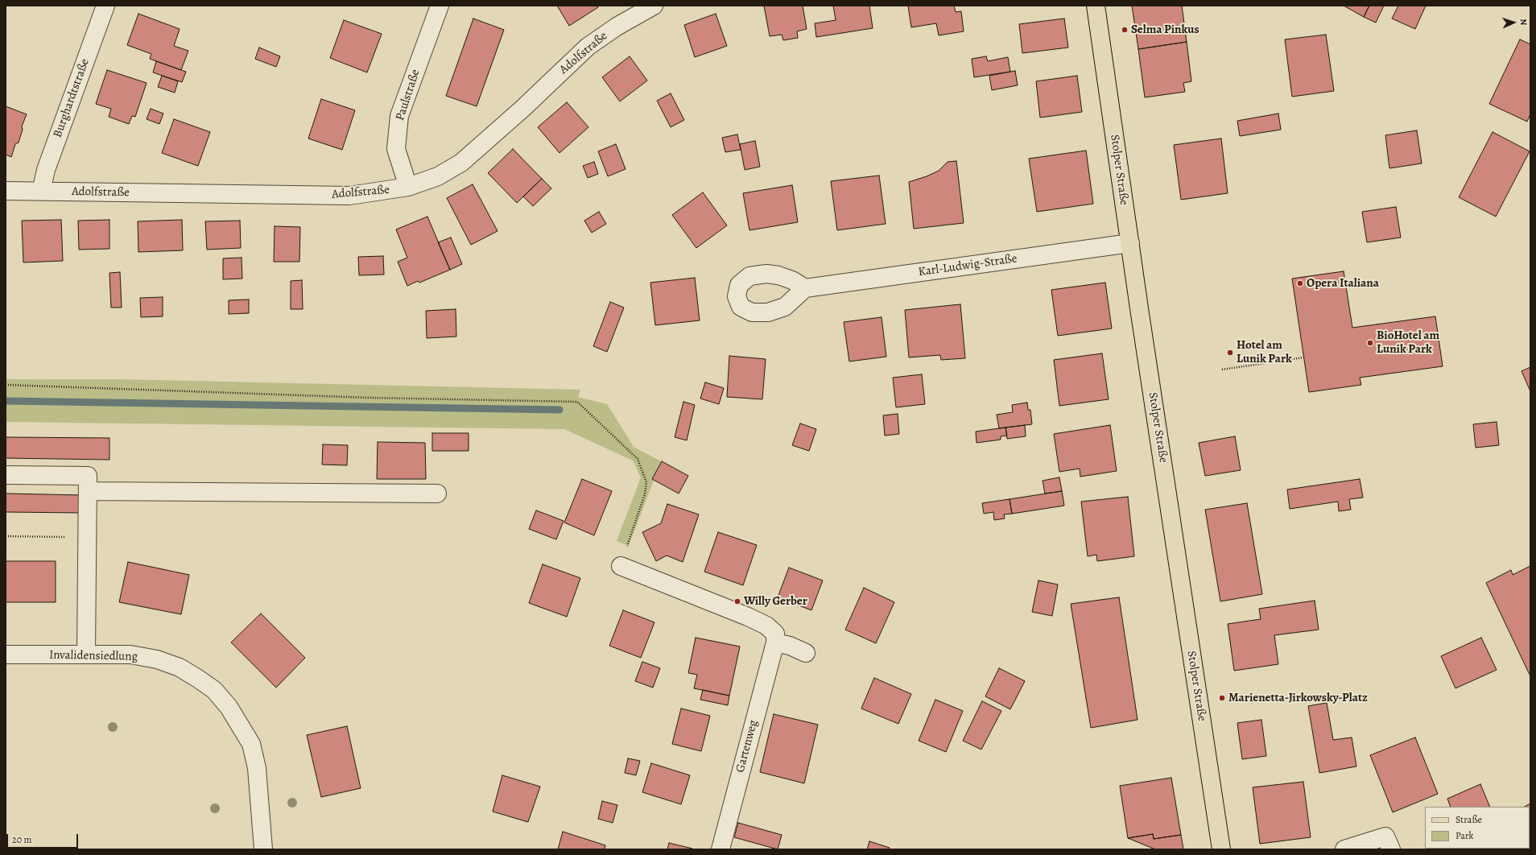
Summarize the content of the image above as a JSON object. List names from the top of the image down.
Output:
{
  "streets": {
    "main road": ["Stolper Straße"],
    "street": [
      "Adolfstraße",
      "Paulstraße",
      "Burghardtstraße",
      "Karl-Ludwig-Straße",
      "Invalidensiedlung",
      "Gartenweg"
    ]
  },
  "crossings": [
    ["Adolfstraße", "Paulstraße"],
    ["Adolfstraße", "Burghardtstraße"],
    ["Stolper Straße", "Karl-Ludwig-Straße"]
  ],
  "places": [
    "Selma Pinkus",
    "Opera Italiana",
    "BioHotel am Lunik Park",
    "Hotel am Lunik Park",
    "Willy Gerber",
    "Marienetta-Jirkowsky-Platz"
  ],
  "legend": ["Straße", "Park"],
  "scale_bar": "20 m",
  "north": "right"
}
